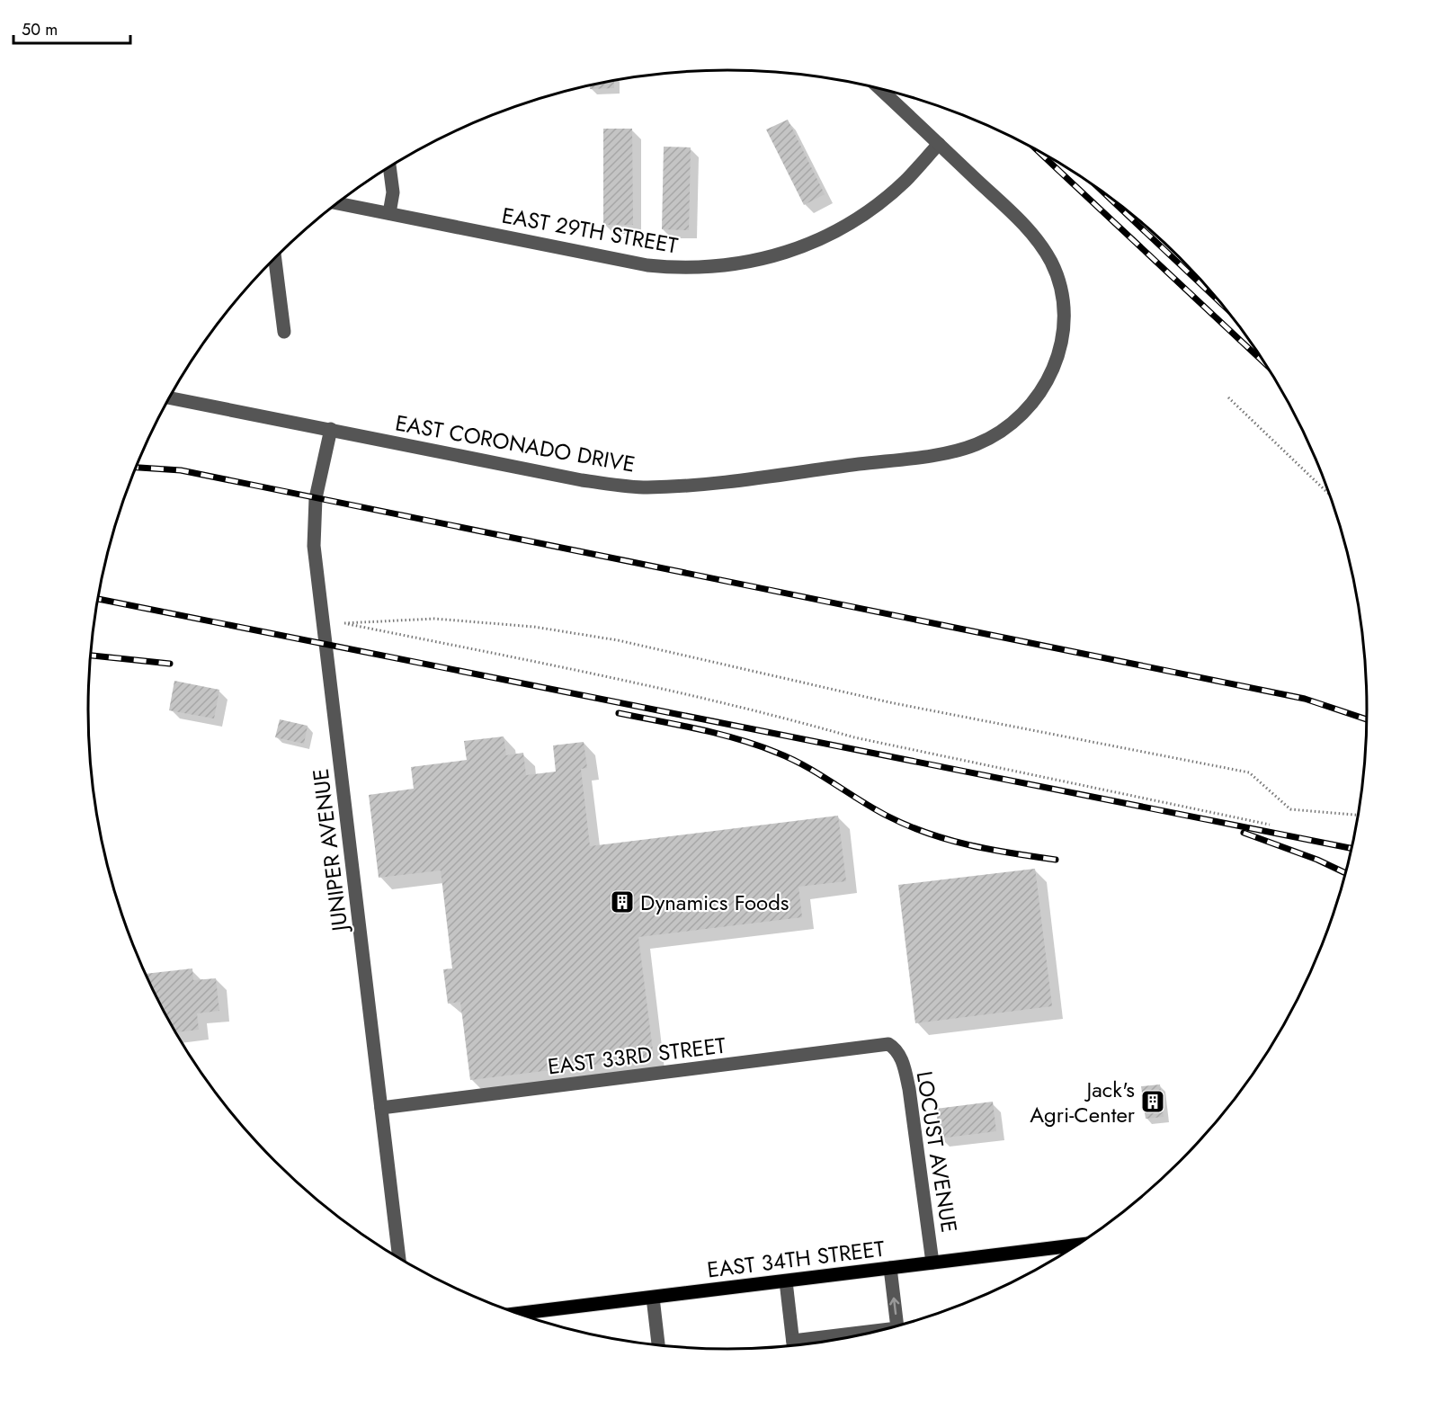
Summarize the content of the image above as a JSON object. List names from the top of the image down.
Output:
{
  "streets": {
    "main road": ["EAST 34TH STREET"],
    "street": [
      "EAST 29TH STREET",
      "EAST CORONADO DRIVE",
      "JUNIPER AVENUE",
      "EAST 33RD STREET",
      "LOCUST AVENUE"
    ]
  },
  "crossings": [
    ["EAST 29TH STREET", "EAST CORONADO DRIVE"],
    ["EAST CORONADO DRIVE", "JUNIPER AVENUE"],
    ["JUNIPER AVENUE", "EAST 33RD STREET"],
    ["EAST 33RD STREET", "LOCUST AVENUE"],
    ["LOCUST AVENUE", "EAST 34TH STREET"]
  ],
  "places": {
    "building": ["Dynamics Foods", "Jack's Agri-Center"]
  },
  "scale_bar": "50 m"
}
